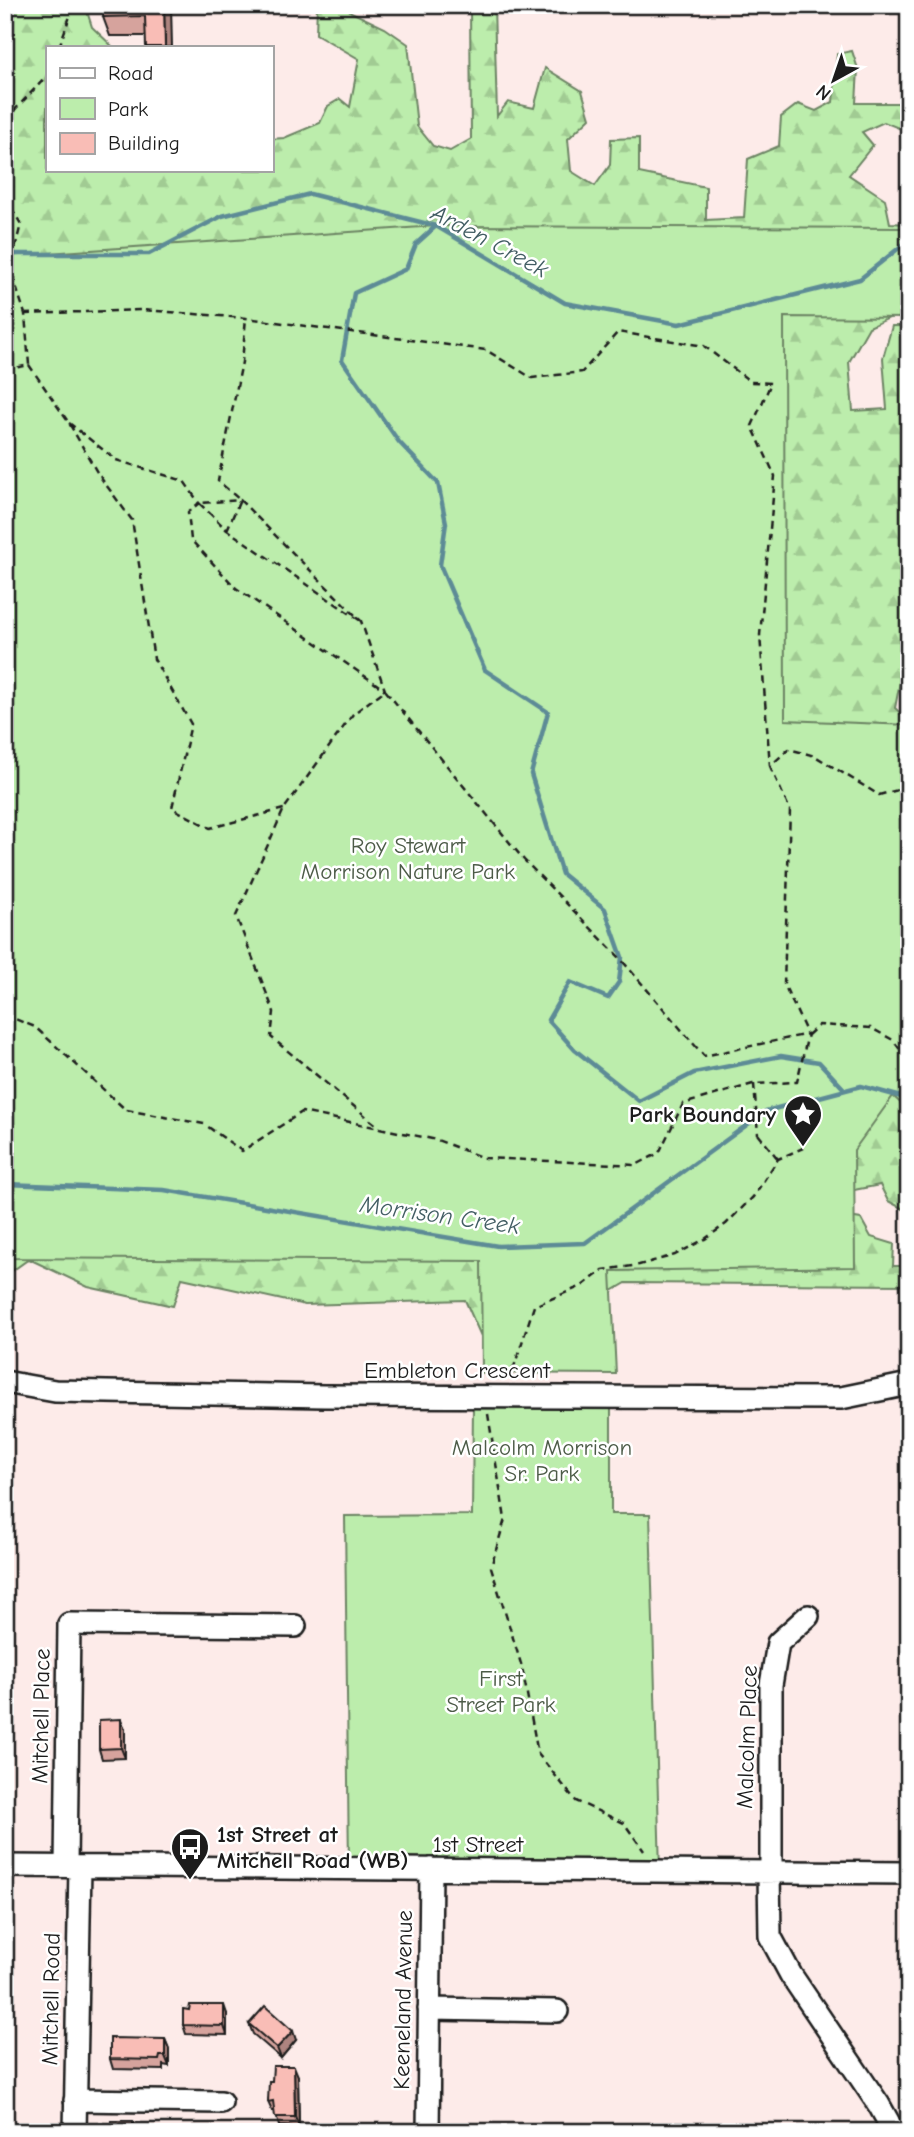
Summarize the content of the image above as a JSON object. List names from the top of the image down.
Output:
{
  "streets": {
    "street": [
      "Embleton Crescent",
      "Mitchell Place",
      "Malcolm Place",
      "1st Street",
      "Mitchell Road",
      "Keeneland Avenue"
    ]
  },
  "crossings": [
    ["Mitchell Place", "1st Street"],
    ["Mitchell Place", "Mitchell Road"],
    ["Malcolm Place", "1st Street"],
    ["1st Street", "Mitchell Road"],
    ["1st Street", "Keeneland Avenue"]
  ],
  "water": ["Arden Creek", "Morrison Creek"],
  "parks": ["Roy Stewart Morrison Nature Park", "Malcolm Morrison Sr. Park", "First Street Park"],
  "places": {
    "place": ["Park Boundary"],
    "bus stop": ["1st Street at Mitchell Road (WB)"]
  },
  "legend": ["Road", "Park", "Building"],
  "north": "bottom left"
}
